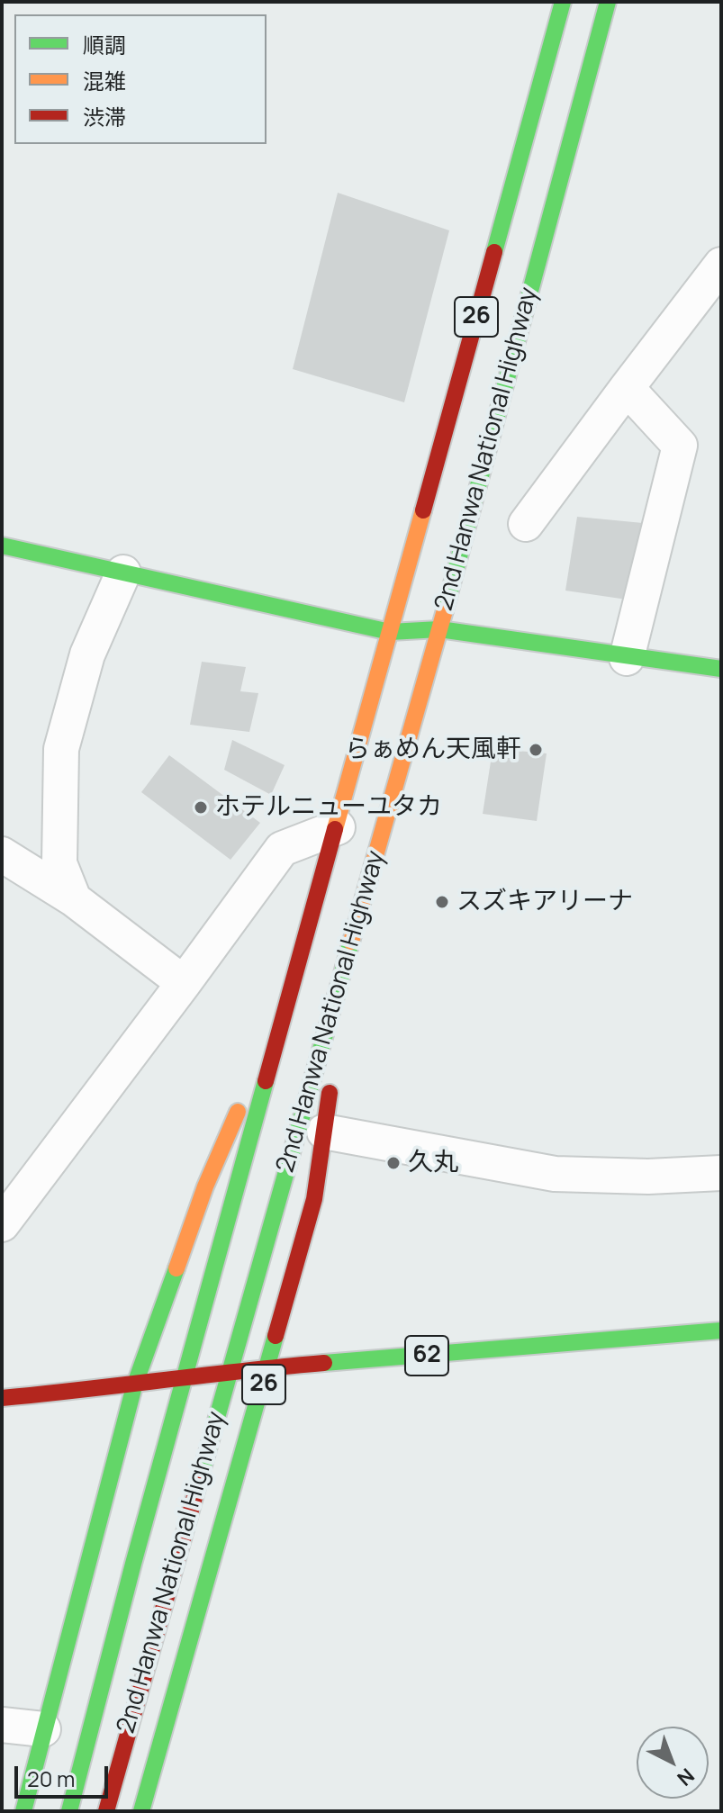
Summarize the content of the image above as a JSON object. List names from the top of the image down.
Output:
{
  "streets": {
    "main road": ["26", "2nd Hanwa National Highway", "62"]
  },
  "crossings": [
    ["26", "2nd Hanwa National Highway"],
    ["26", "62"],
    ["2nd Hanwa National Highway", "62"]
  ],
  "places": [
    "らぁめん天風軒",
    "ホテルニューユタカ",
    "スズキアリーナ",
    "久丸"
  ],
  "legend": ["順調", "混雑", "渋滞"],
  "scale_bar": "20 m",
  "north": "bottom right"
}
